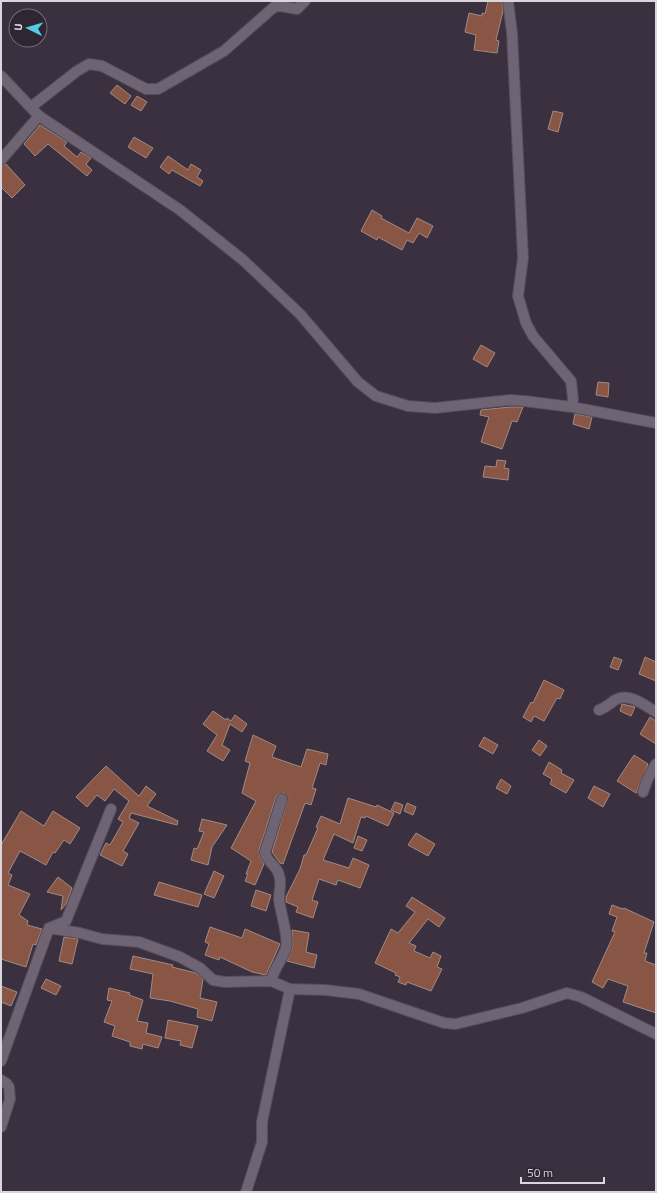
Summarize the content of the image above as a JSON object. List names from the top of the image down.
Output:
{
  "scale_bar": "50 m",
  "north": "left"
}
